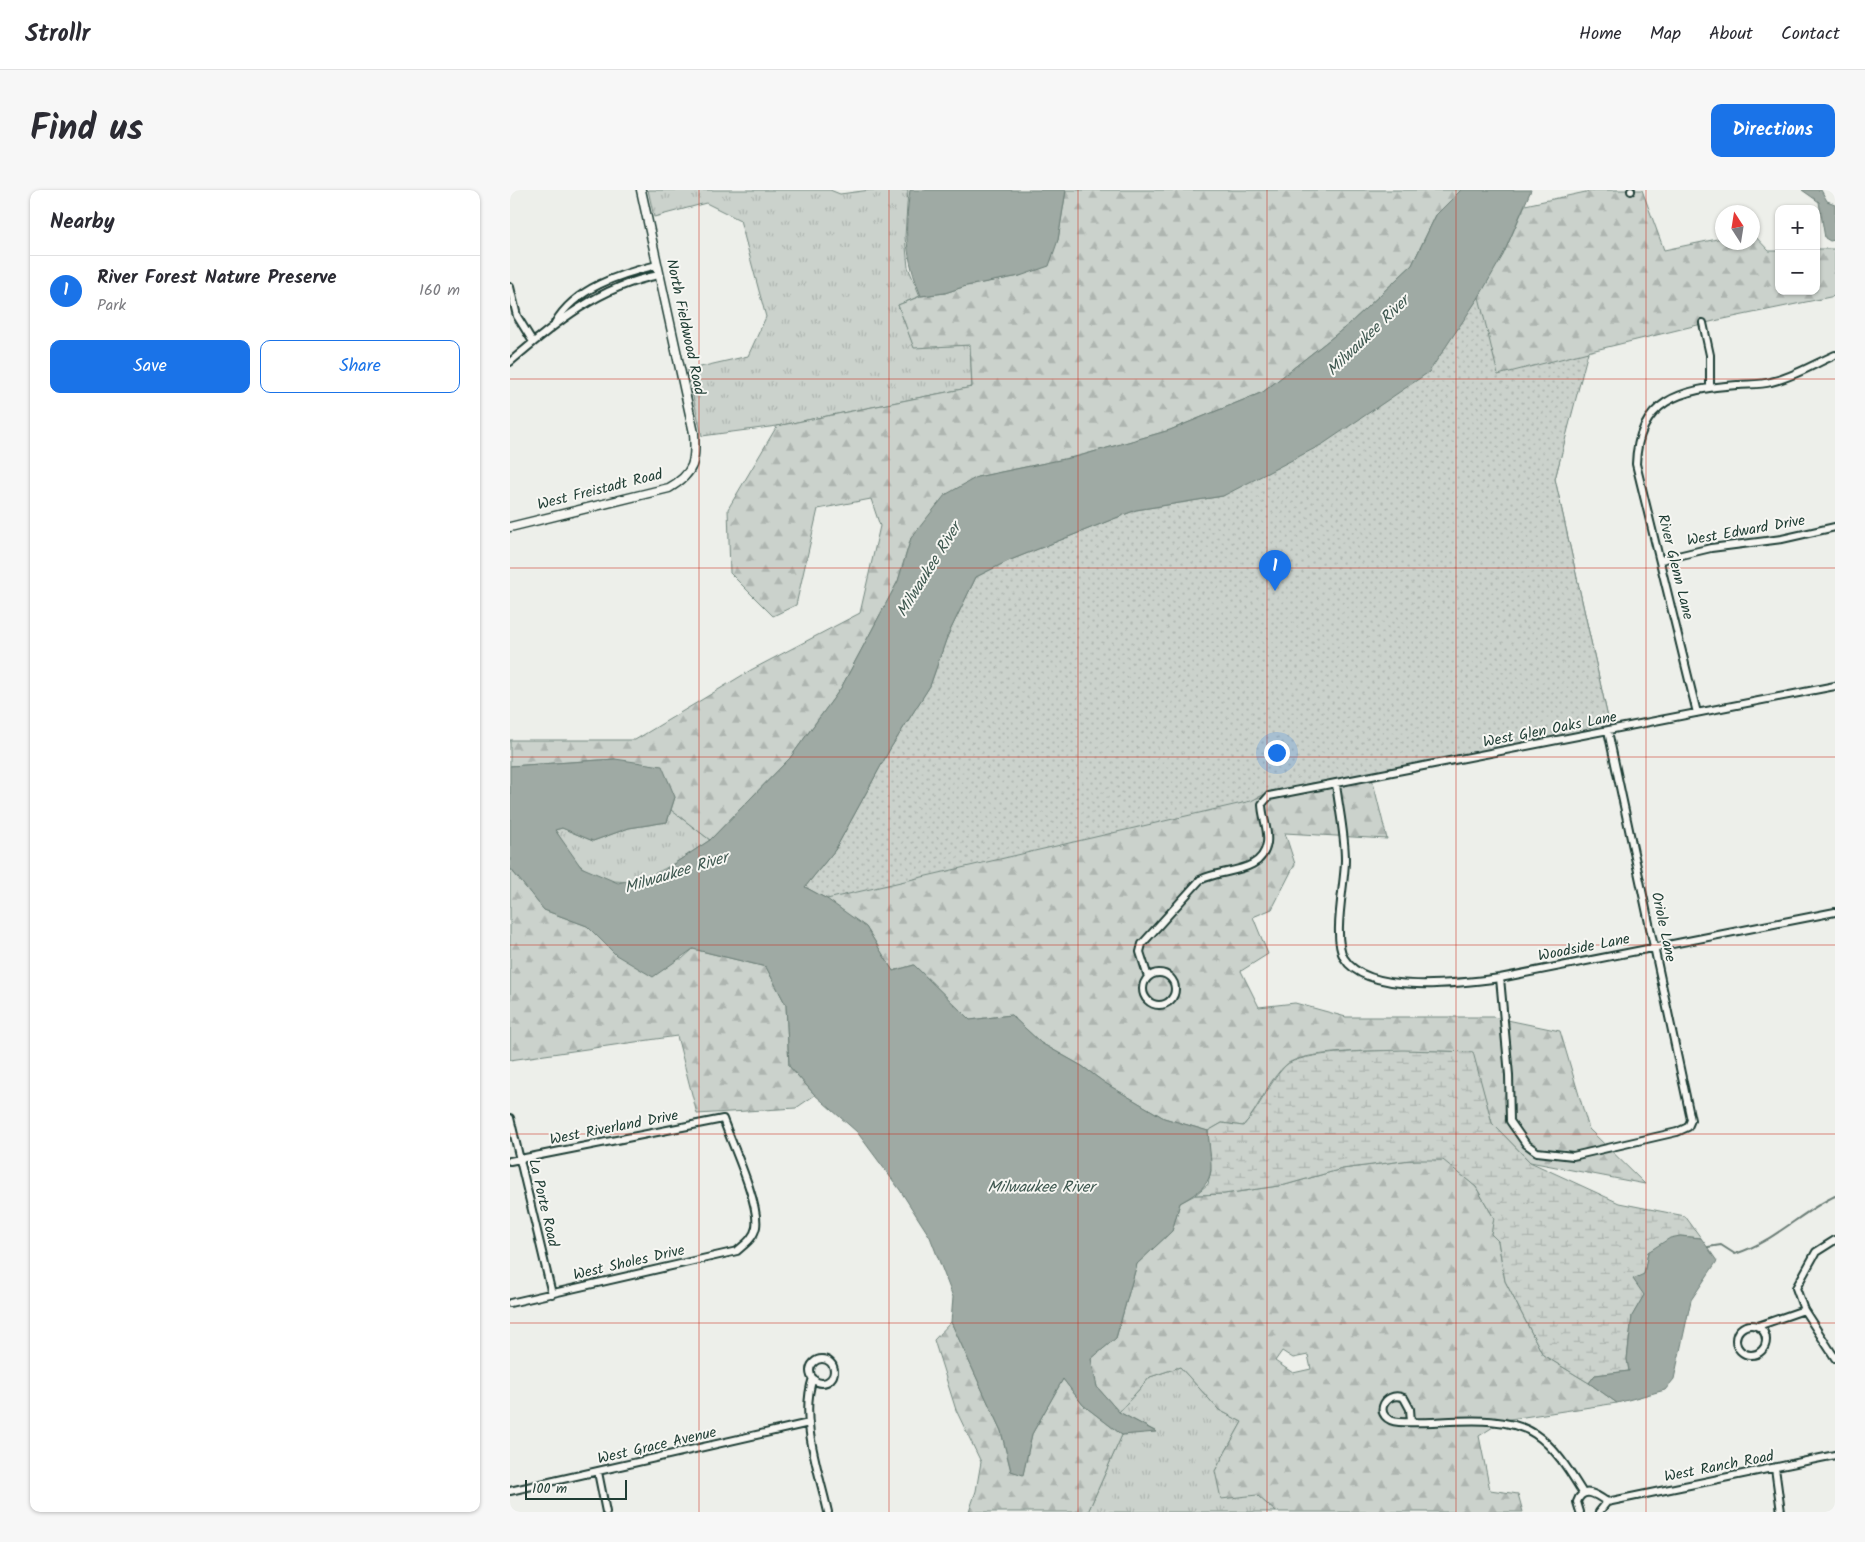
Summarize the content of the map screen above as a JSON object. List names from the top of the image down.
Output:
{
  "streets": {
    "street": [
      "North Fieldwood Road",
      "West Freistadt Road",
      "West Edward Drive",
      "River Glenn Lane",
      "West Glen Oaks Lane",
      "Oriole Lane",
      "Woodside Lane",
      "West Riverland Drive",
      "La Porte Road",
      "West Sholes Drive",
      "West Grace Avenue",
      "West Ranch Road"
    ]
  },
  "crossings": [
    ["North Fieldwood Road", "West Freistadt Road"],
    ["West Edward Drive", "River Glenn Lane"],
    ["River Glenn Lane", "West Glen Oaks Lane"],
    ["West Glen Oaks Lane", "Oriole Lane"],
    ["West Glen Oaks Lane", "Woodside Lane"],
    ["Oriole Lane", "Woodside Lane"],
    ["West Riverland Drive", "La Porte Road"],
    ["West Riverland Drive", "West Sholes Drive"],
    ["La Porte Road", "West Sholes Drive"]
  ],
  "water": ["Milwaukee River"],
  "scale_bar": "100 m",
  "north": "top",
  "page": {
    "header": "Strollr",
    "nav": [
      "Home",
      "Map",
      "About",
      "Contact"
    ],
    "title": "Find us",
    "buttons": [
      "Directions",
      ["Save", "Share"]
    ],
    "heading": "Nearby",
    "map_buttons": ["+", "−"],
    "list": [
      {
        "mark": "1",
        "name": "River Forest Nature Preserve",
        "note": "Park",
        "value": "160 m"
      }
    ],
    "pins": "1",
    "scale": "100 m"
  }
}
